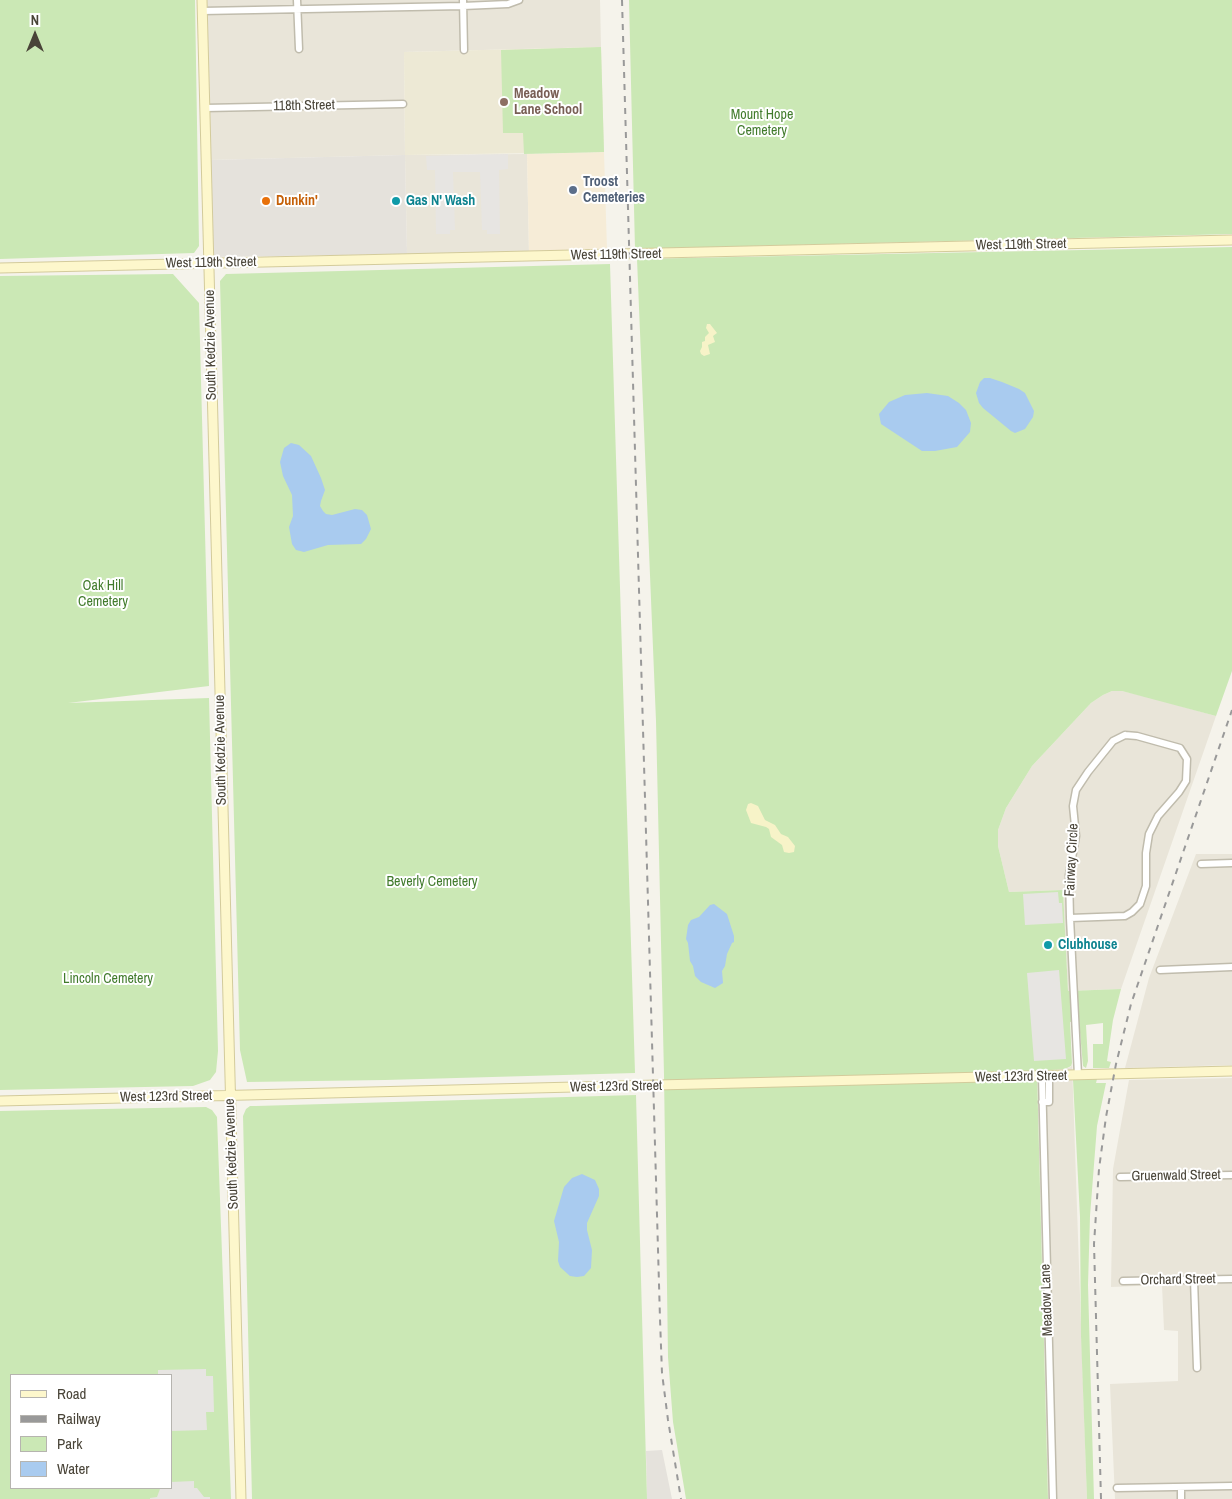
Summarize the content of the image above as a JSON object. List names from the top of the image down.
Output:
{
  "streets": {
    "street": [
      "118th Street",
      "West 119th Street",
      "South Kedzie Avenue",
      "Fairway Circle",
      "West 123rd Street",
      "Gruenwald Street",
      "Orchard Street",
      "Meadow Lane"
    ]
  },
  "crossings": [
    ["118th Street", "South Kedzie Avenue"],
    ["West 119th Street", "South Kedzie Avenue"],
    ["South Kedzie Avenue", "West 123rd Street"],
    ["Fairway Circle", "West 123rd Street"],
    ["West 123rd Street", "Meadow Lane"]
  ],
  "parks": [
    "Mount Hope Cemetery",
    "Oak Hill Cemetery",
    "Beverly Cemetery",
    "Lincoln Cemetery"
  ],
  "places": [
    "Meadow Lane School",
    "Troost Cemeteries",
    "Dunkin'",
    "Gas N' Wash",
    "Clubhouse"
  ],
  "legend": [
    "Road",
    "Railway",
    "Park",
    "Water"
  ],
  "north": "top"
}
